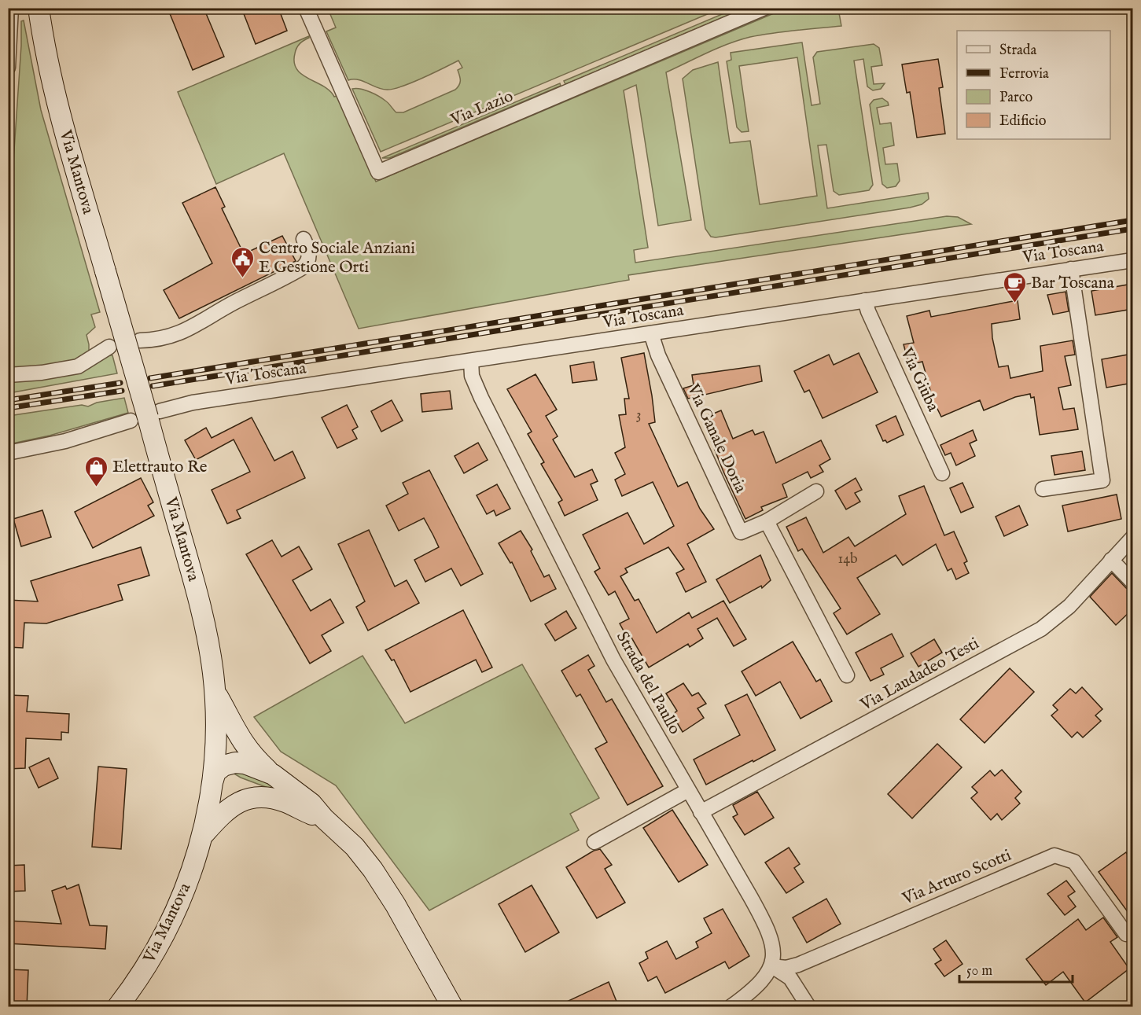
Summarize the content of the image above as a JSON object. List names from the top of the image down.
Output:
{
  "streets": {
    "main road": ["Via Mantova"],
    "street": [
      "Via Lazio",
      "Via Toscana",
      "Via Giuba",
      "Via Ganale Doria",
      "Via Laudadeo Testi",
      "Strada del Paullo",
      "Via Arturo Scotti"
    ]
  },
  "crossings": [
    ["Via Toscana", "Via Giuba"],
    ["Via Toscana", "Via Ganale Doria"],
    ["Via Toscana", "Strada del Paullo"],
    ["Via Laudadeo Testi", "Strada del Paullo"],
    ["Strada del Paullo", "Via Arturo Scotti"]
  ],
  "places": {
    "public building": ["Centro Sociale Anziani E Gestione Orti"],
    "cafe": ["Bar Toscana"],
    "shop": ["Elettrauto Re"]
  },
  "house_numbers": ["3", "14b"],
  "legend": [
    "Strada",
    "Ferrovia",
    "Parco",
    "Edificio"
  ],
  "scale_bar": "50 m"
}
